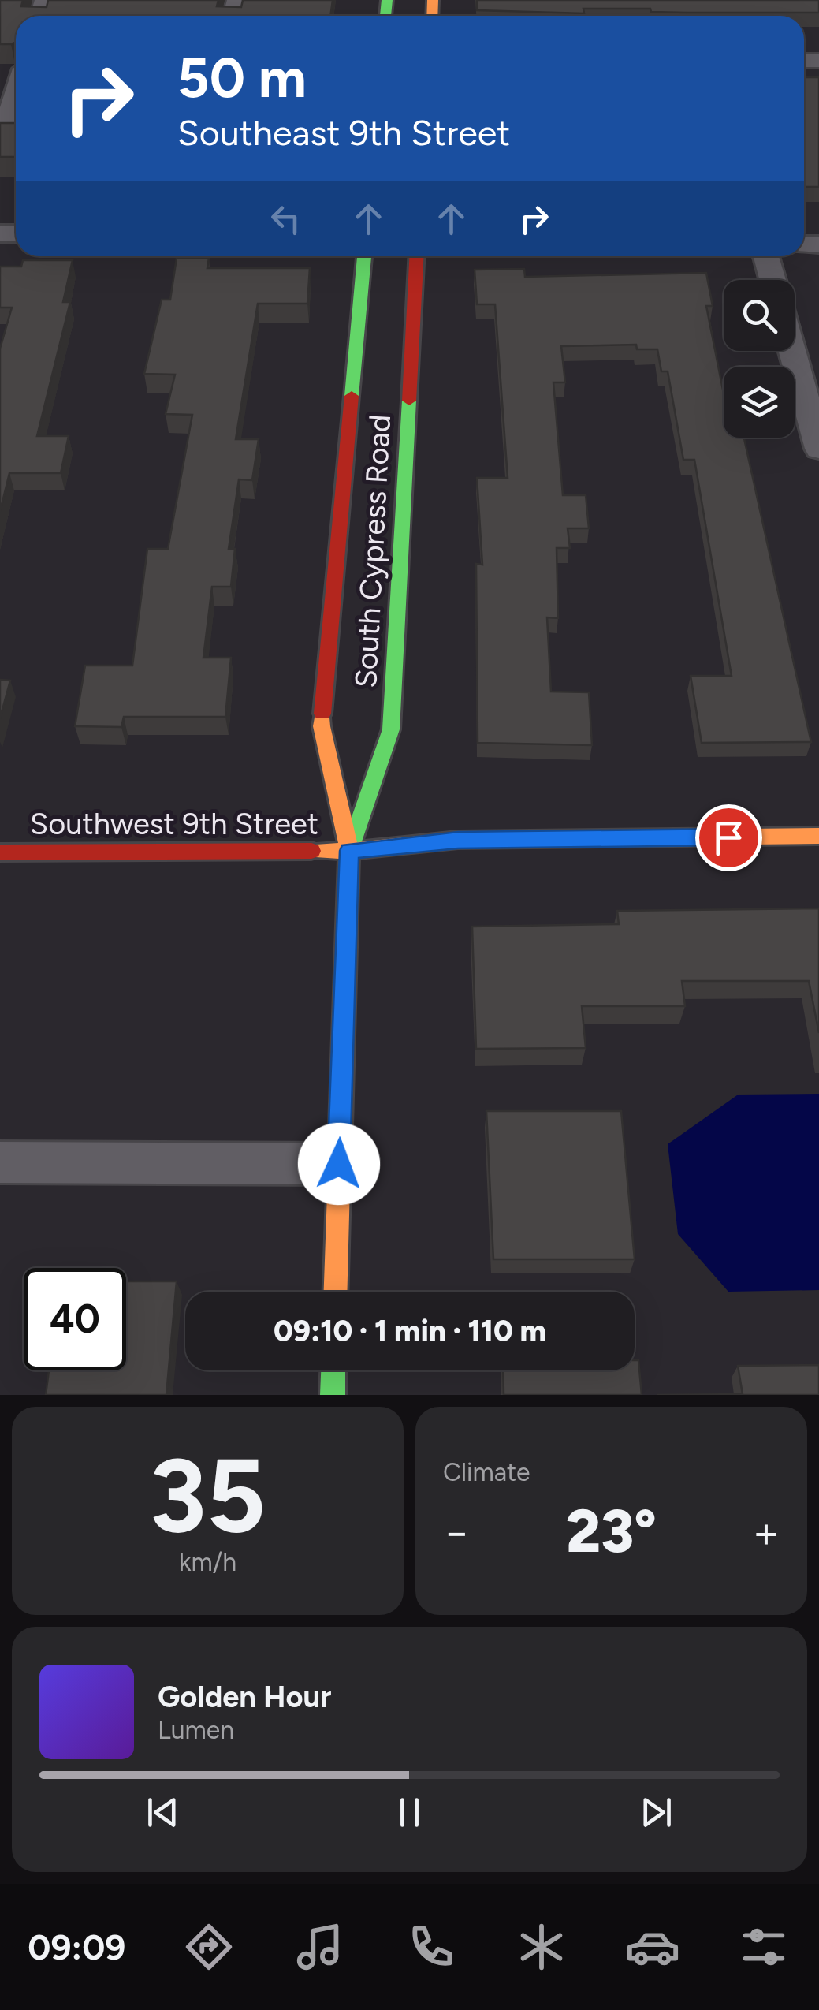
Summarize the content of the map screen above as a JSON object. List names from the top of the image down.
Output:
{
  "streets": {
    "street": ["South Cypress Road", "Southwest 9th Street"]
  },
  "crossings": [
    ["South Cypress Road", "Southwest 9th Street"]
  ],
  "page": {
    "turn": ["50 m", "Southeast 9th Street"],
    "limit": "40",
    "trip": "09:10 · 1 min · 110 m",
    "tile": [
      ["35", "km/h"],
      "Climate"
    ],
    "heat": ["−", "23°", "+"],
    "song": ["Golden Hour", "Lumen"],
    "tabs": "09:09"
  }
}
